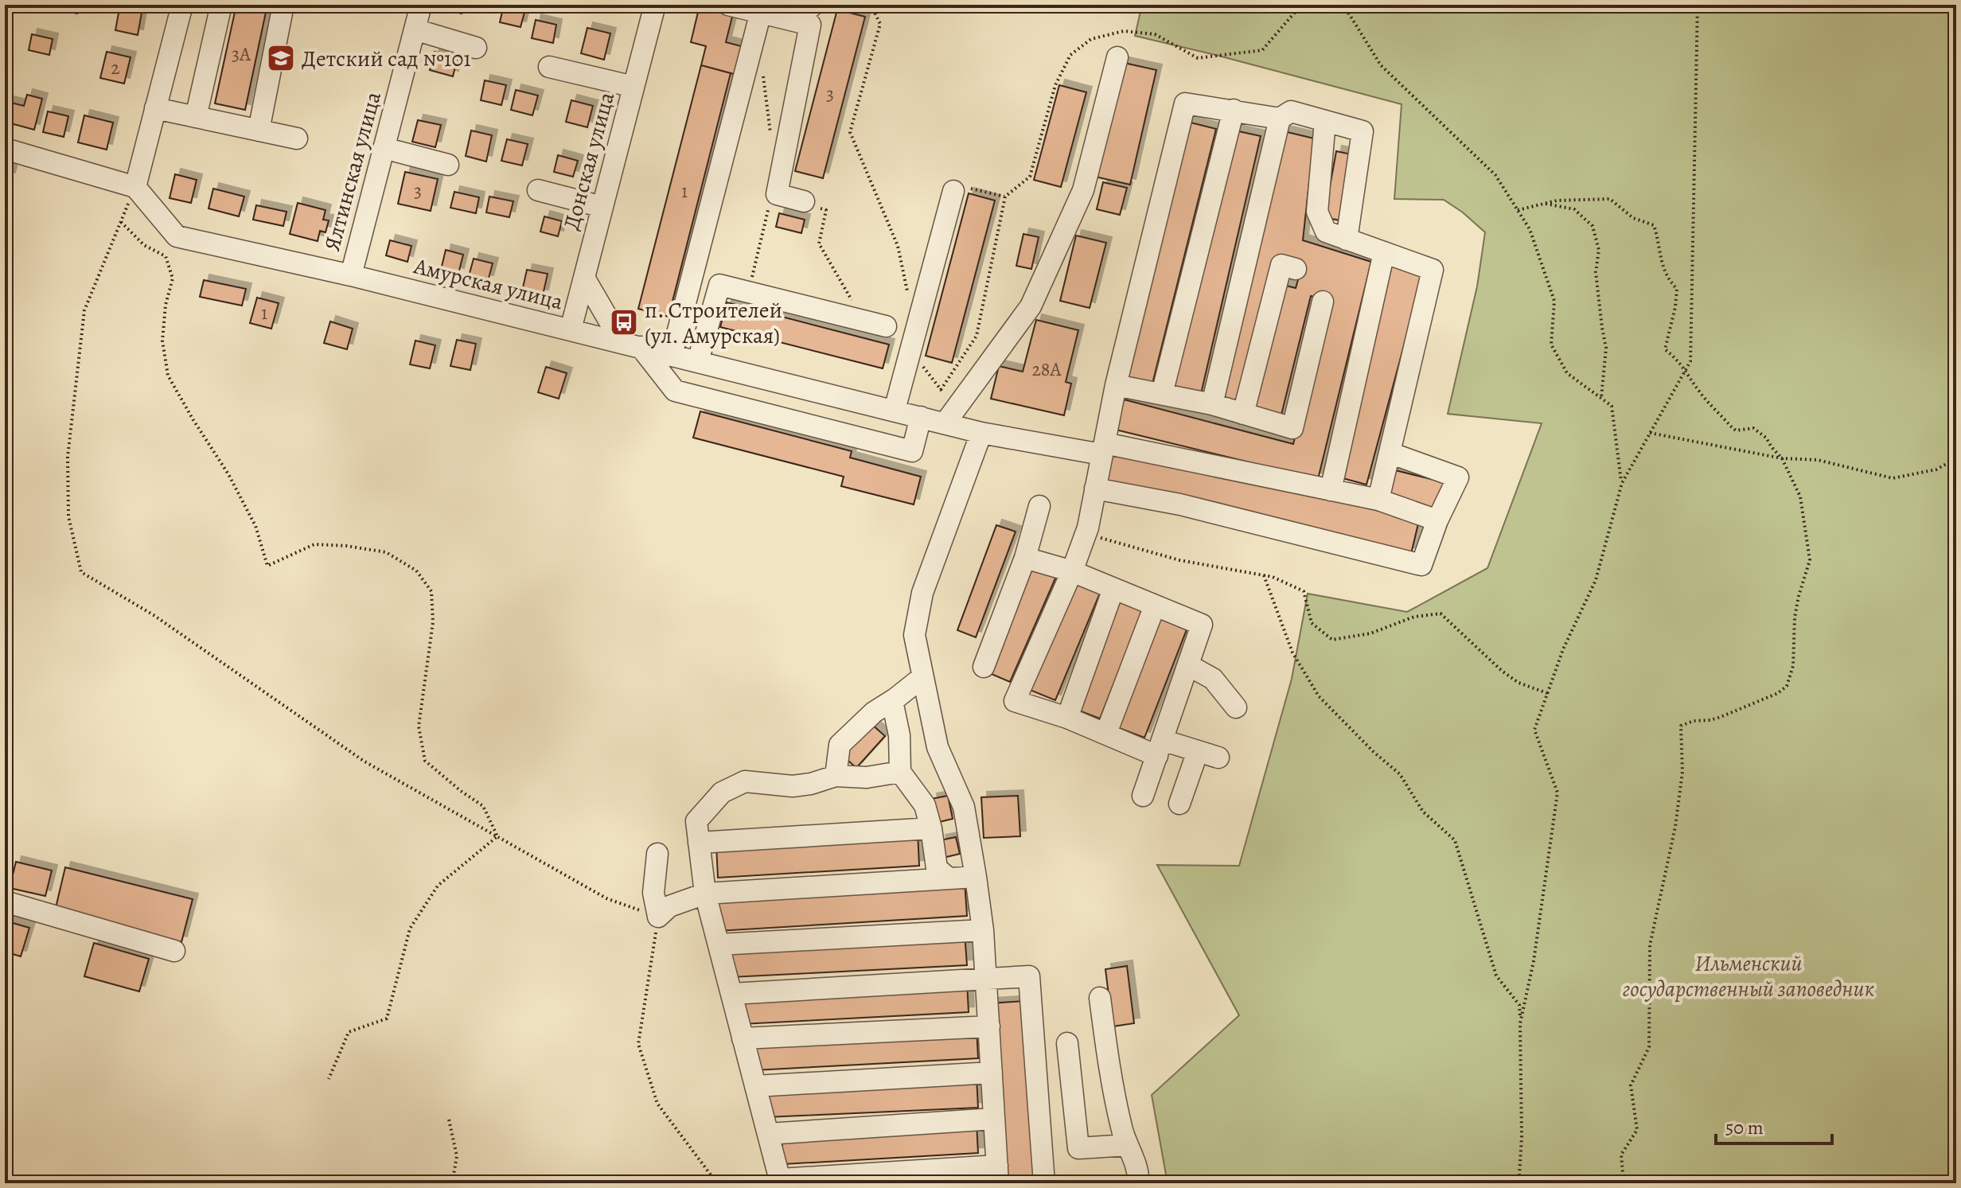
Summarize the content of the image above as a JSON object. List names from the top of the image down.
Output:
{
  "streets": {
    "street": ["Донская улица", "Ялтинская улица", "Амурская улица"]
  },
  "crossings": [
    ["Донская улица", "Амурская улица"],
    ["Ялтинская улица", "Амурская улица"]
  ],
  "parks": ["Ильменский государственный заповедник"],
  "places": {
    "school or university": ["Детский сад №101"],
    "bus stop": ["п. Строителей (ул. Амурская)"]
  },
  "house_numbers": [
    "3А",
    "2",
    "3",
    "3",
    "1",
    "1",
    "28А"
  ],
  "scale_bar": "50 m"
}
